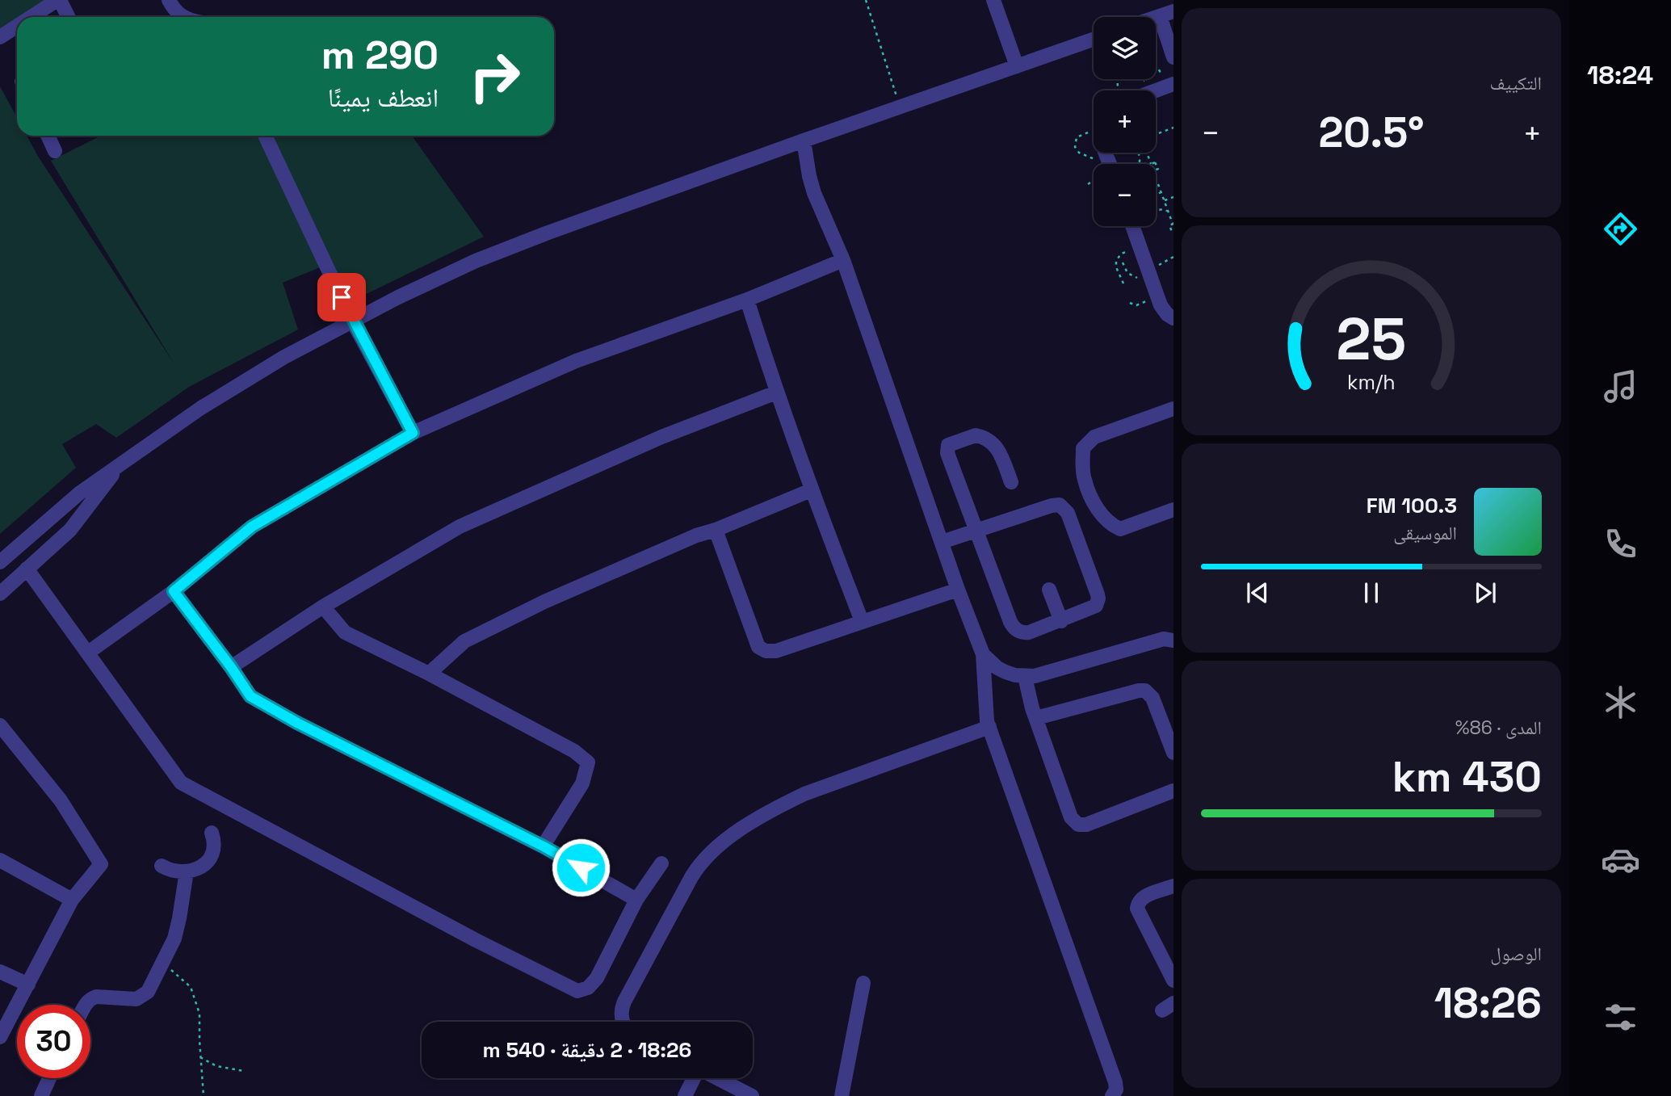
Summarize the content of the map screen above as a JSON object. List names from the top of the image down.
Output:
{
  "page": {
    "tabs": "18:24",
    "tile": [
      "التكييف",
      ["المدى · 86%", "430 km"],
      ["الوصول", "18:26"]
    ],
    "map_buttons": ["+", "−"],
    "turn": ["290 m", "انعطف يمينًا"],
    "heat": ["−", "20.5°", "+"],
    "song": ["100.3 FM", "الموسيقى"],
    "limit": "30",
    "trip": "18:26 · 2 دقيقة · 540 m",
    "gauge": ["25", "km/h"]
  }
}
